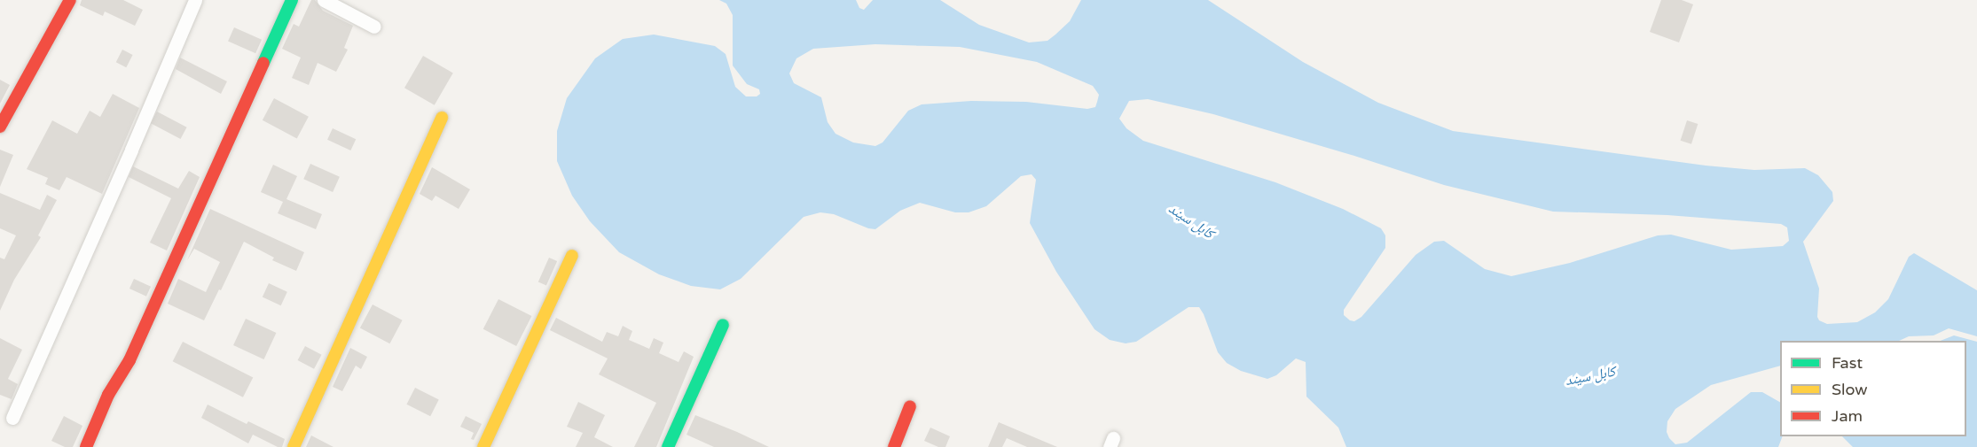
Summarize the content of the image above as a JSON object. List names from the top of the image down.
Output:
{
  "water": ["کابل سيند"],
  "legend": ["Fast", "Slow", "Jam"]
}
